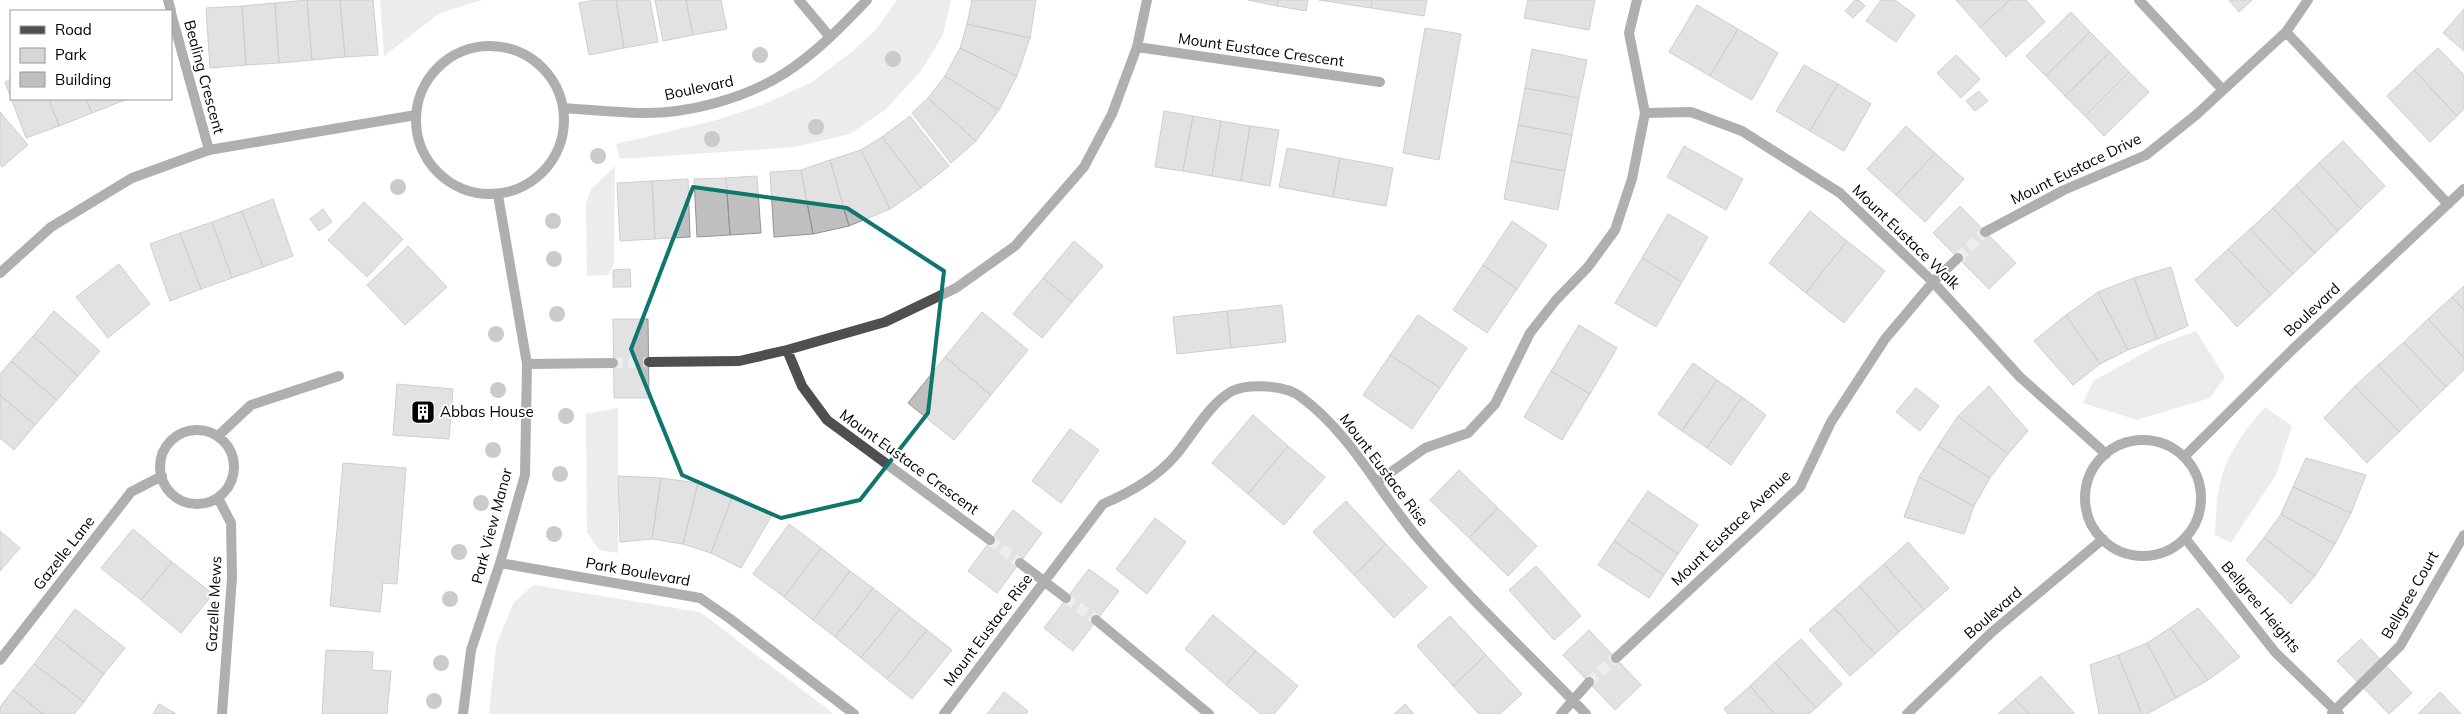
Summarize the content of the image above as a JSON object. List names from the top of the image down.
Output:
{
  "streets": {
    "street": [
      "Mount Eustace Crescent",
      "Bealing Crescent",
      "Boulevard",
      "Mount Eustace Drive",
      "Mount Eustace Walk",
      "Mount Eustace Rise",
      "Park View Manor",
      "Mount Eustace Avenue",
      "Gazelle Lane",
      "Park Boulevard",
      "Bellgree Court",
      "Gazelle Mews",
      "Bellgree Heights"
    ]
  },
  "crossings": [
    ["Boulevard", "Mount Eustace Walk"],
    ["Boulevard", "Park View Manor"],
    ["Boulevard", "Bellgree Heights"],
    ["Mount Eustace Walk", "Mount Eustace Avenue"],
    ["Mount Eustace Walk", "Bellgree Heights"],
    ["Park View Manor", "Park Boulevard"],
    ["Gazelle Lane", "Gazelle Mews"],
    ["Bellgree Court", "Bellgree Heights"]
  ],
  "places": {
    "building": ["Abbas House"]
  },
  "legend": ["Road", "Park", "Building"]
}
